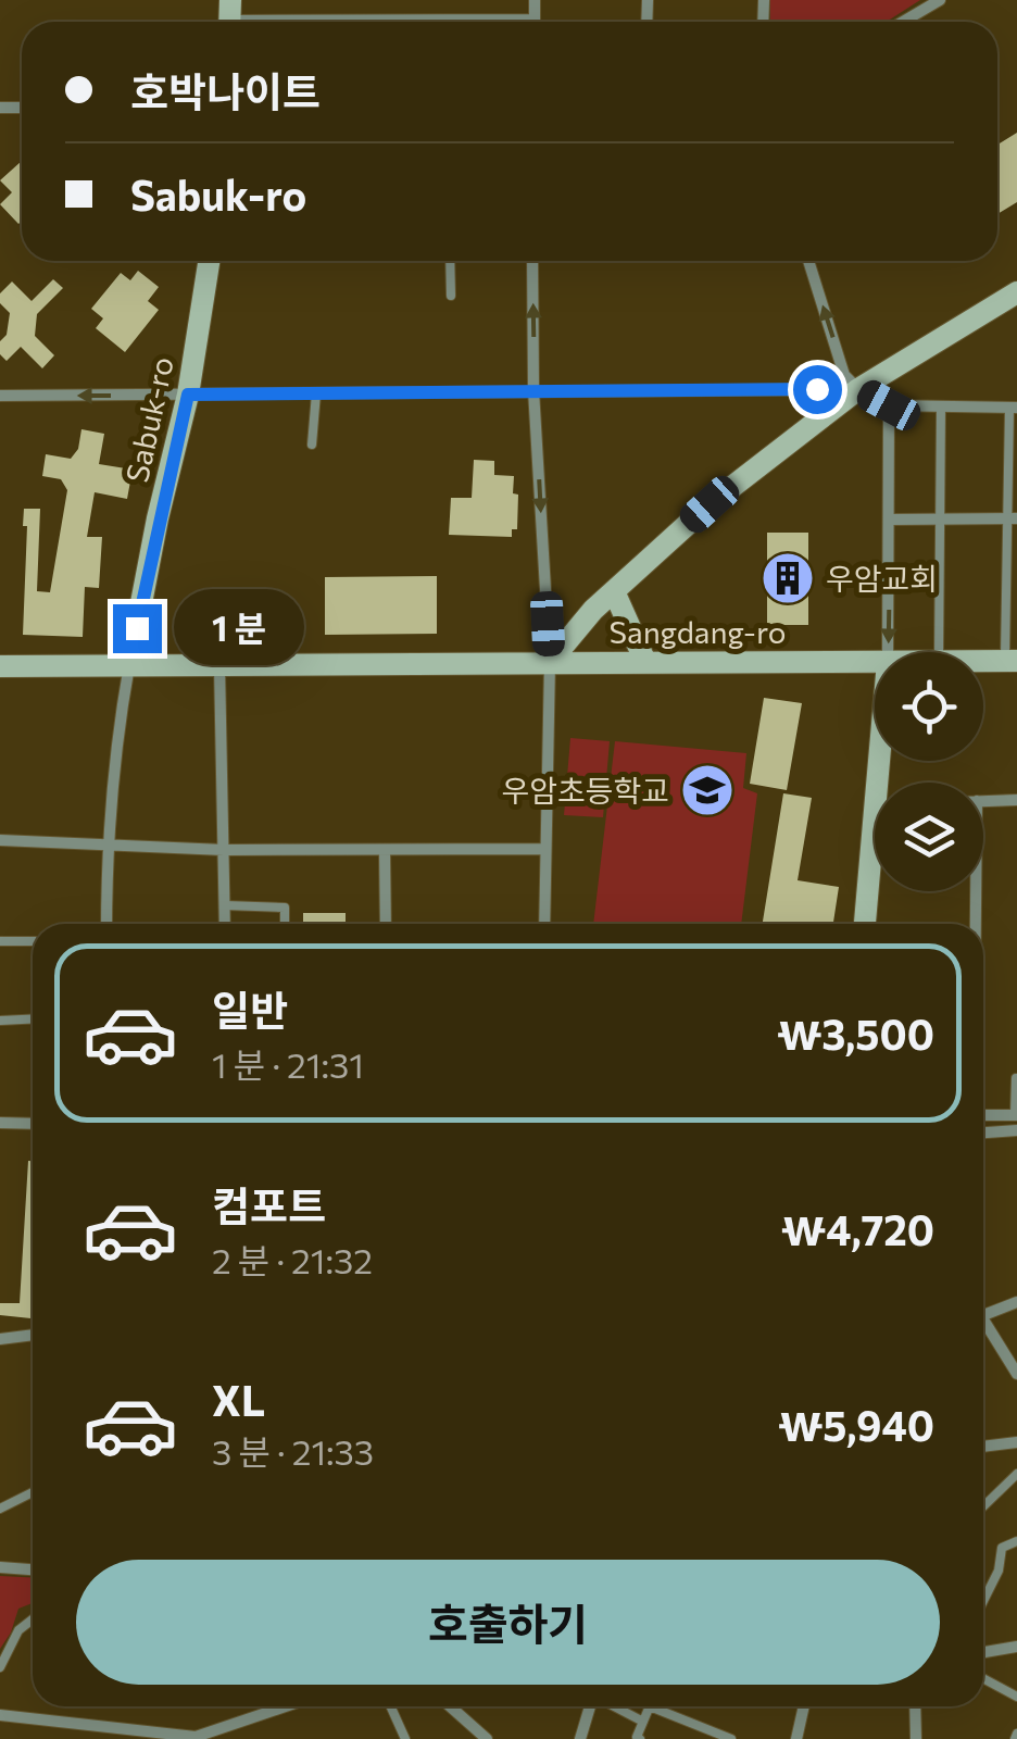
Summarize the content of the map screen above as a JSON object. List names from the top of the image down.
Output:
{
  "streets": {
    "street": ["Sabuk-ro", "Sangdang-ro"]
  },
  "crossings": [
    ["Sabuk-ro", "Sangdang-ro"]
  ],
  "places": {
    "building": ["우암교회"],
    "school or university": ["우암초등학교"]
  },
  "page": {
    "banner": ["호박나이트", "Sabuk-ro"],
    "bubble": "1 분",
    "list": [
      {
        "name": "일반",
        "note": "1 분 · 21:31",
        "value": "₩3,500"
      },
      {
        "name": "컴포트",
        "note": "2 분 · 21:32",
        "value": "₩4,720"
      },
      {
        "name": "XL",
        "note": "3 분 · 21:33",
        "value": "₩5,940"
      }
    ],
    "buttons": "호출하기"
  }
}
